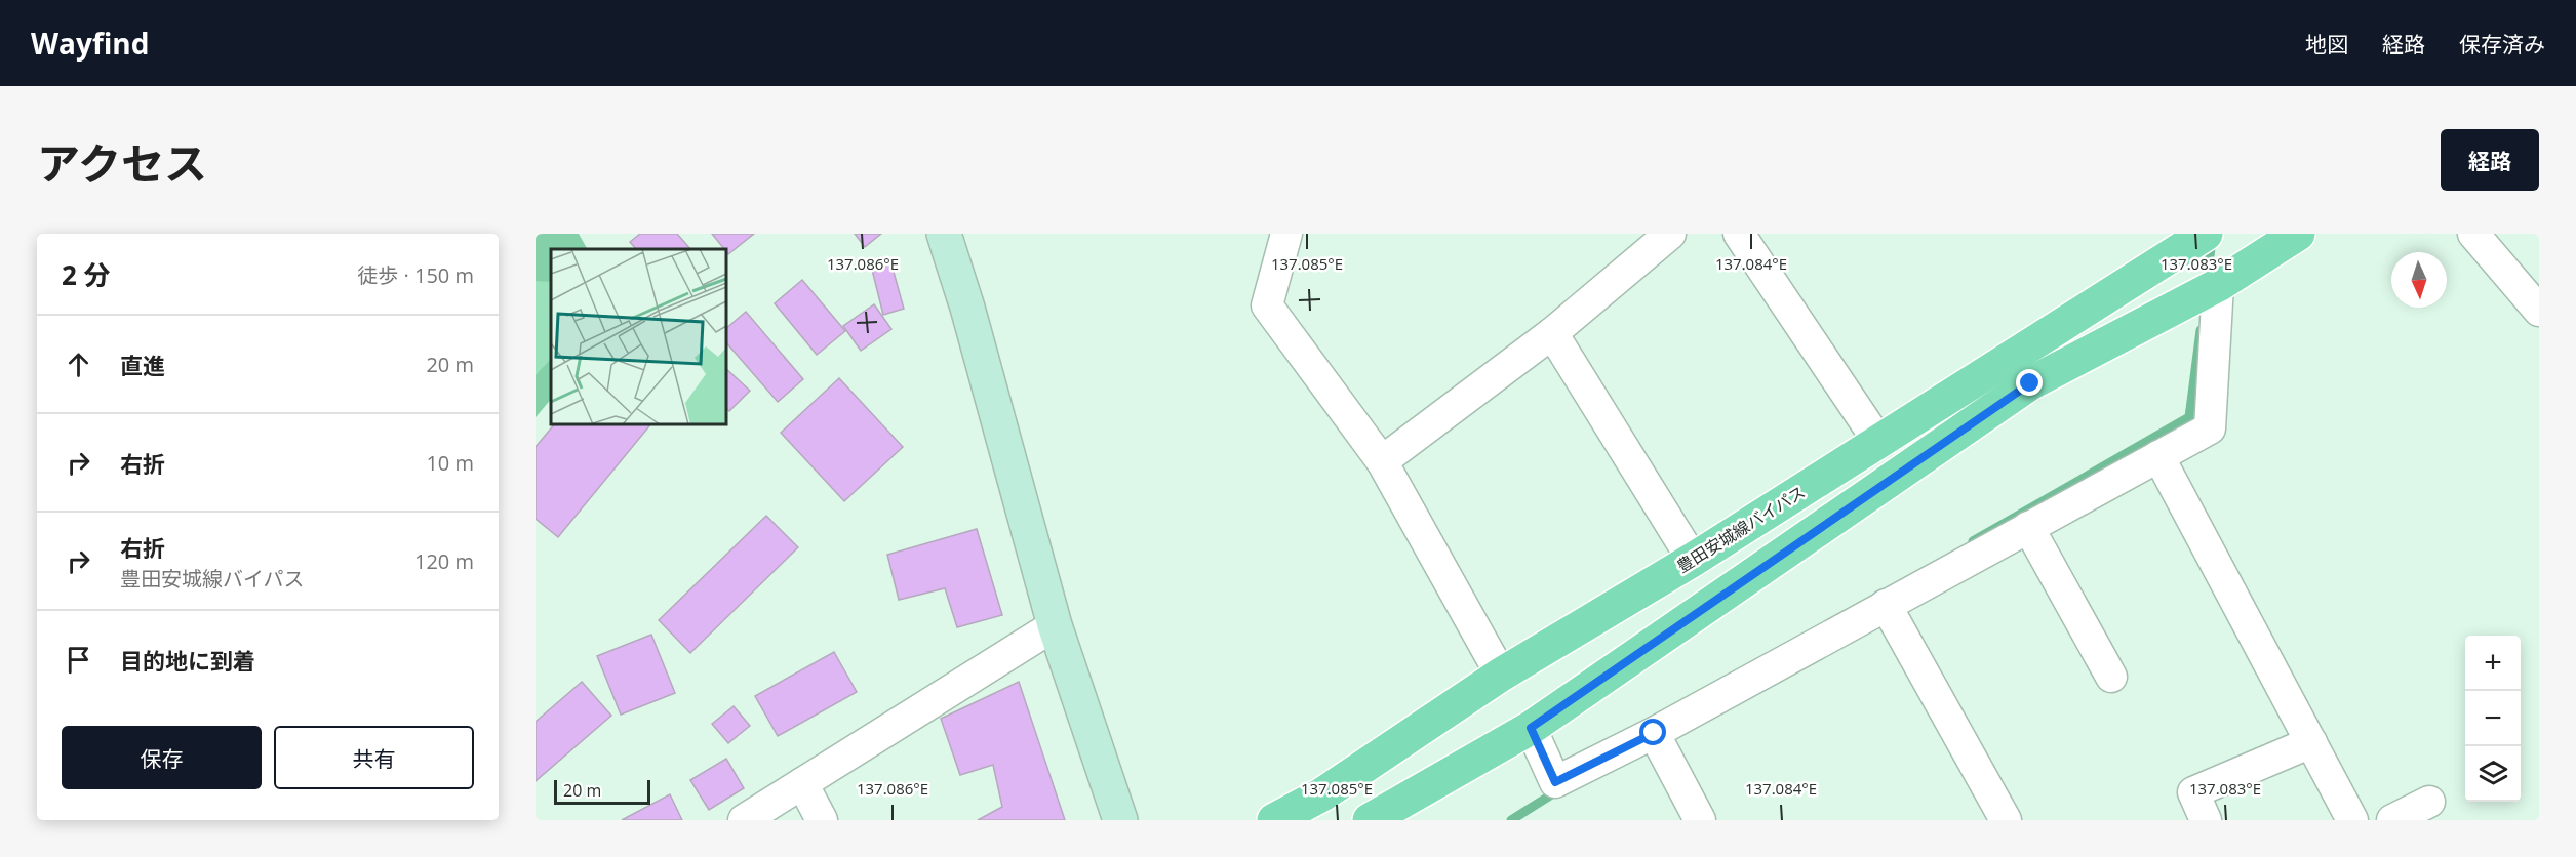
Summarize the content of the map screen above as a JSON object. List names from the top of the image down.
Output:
{
  "streets": {
    "main road": ["豊田安城線バイパス"]
  },
  "scale_bar": "20 m",
  "north": "bottom",
  "page": {
    "header": "Wayfind",
    "nav": ["地図", "経路", "保存済み"],
    "title": "アクセス",
    "buttons": [
      "経路",
      ["保存", "共有"]
    ],
    "heading": ["2 分", "徒歩 · 150 m"],
    "list": [
      ["直進", "20 m"],
      ["右折", "10 m"],
      ["右折", "豊田安城線バイパス", "120 m"],
      "目的地に到着"
    ],
    "map_buttons": ["+", "−"],
    "scale": "20 m"
  },
  "coordinates": [
    "137.086°E",
    "137.085°E",
    "137.084°E",
    "137.083°E"
  ]
}
